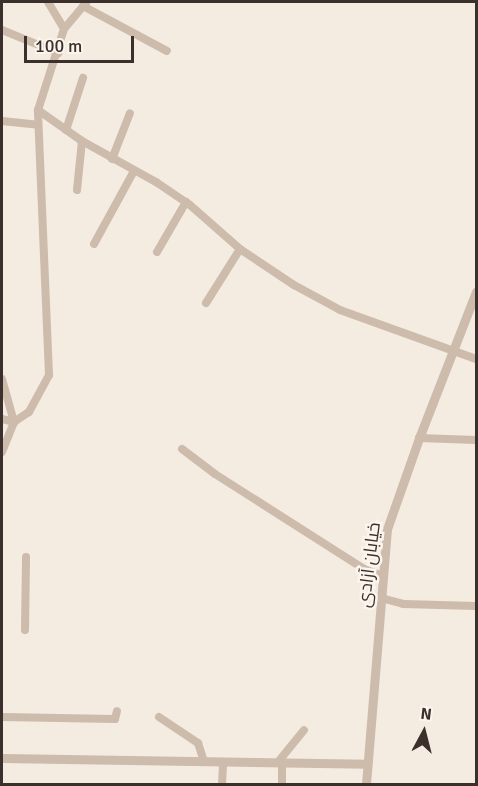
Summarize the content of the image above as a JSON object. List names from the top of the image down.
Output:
{
  "streets": {
    "street": ["خیابان آزادی"]
  },
  "scale_bar": "100 m",
  "north": "top"
}
